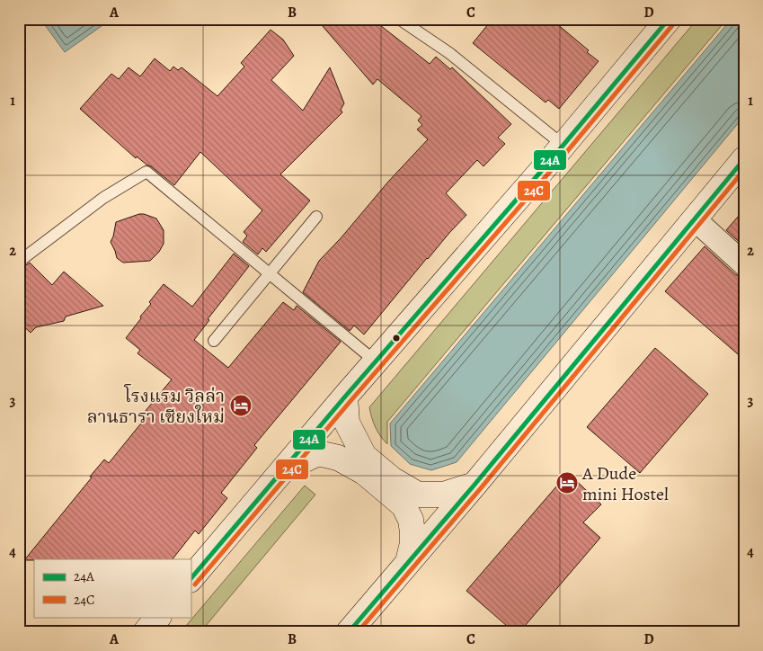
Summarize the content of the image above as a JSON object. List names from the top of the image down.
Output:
{
  "places": {
    "hotel": ["โรงแรม วิลล่า ลานธารา เชียงใหม่", "A Dude mini Hostel"]
  },
  "lines": ["transit line 24A", "transit line 24C"],
  "legend": ["24A", "24C"],
  "grid": {
    "columns": [
      "A",
      "B",
      "C",
      "D"
    ],
    "rows": [
      "1",
      "2",
      "3",
      "4"
    ]
  }
}
